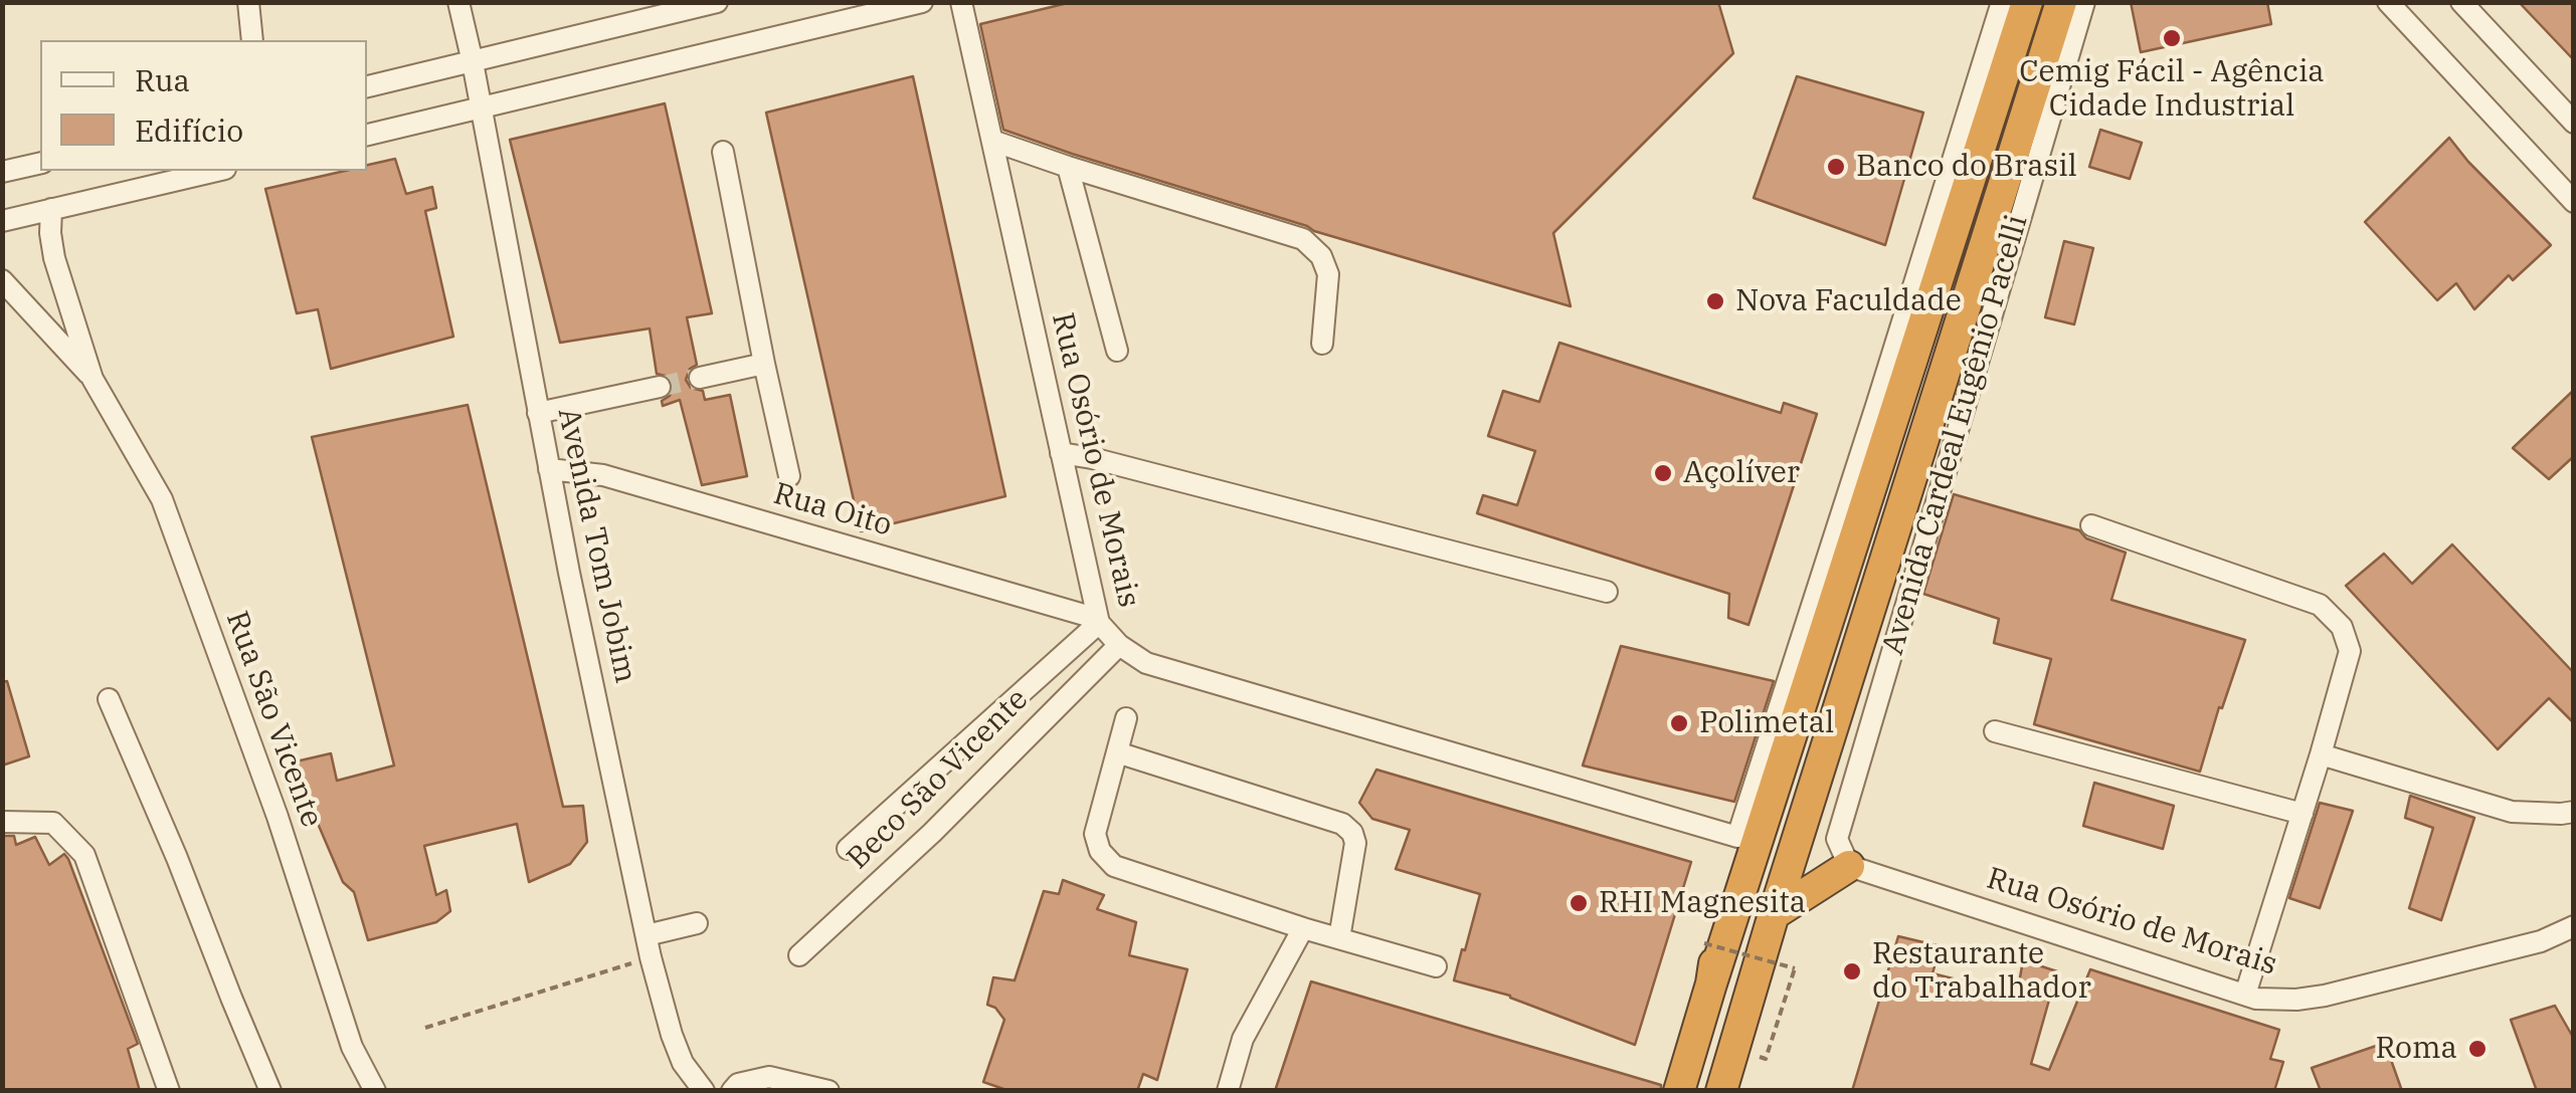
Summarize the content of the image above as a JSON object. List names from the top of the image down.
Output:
{
  "streets": {
    "highway": ["Avenida Cardeal Eugênio Pacelli"],
    "street": [
      "Rua Osório de Morais",
      "Rua Oito",
      "Avenida Tom Jobim",
      "Rua São Vicente",
      "Beco São Vicente"
    ]
  },
  "crossings": [
    ["Avenida Cardeal Eugênio Pacelli", "Rua Osório de Morais"],
    ["Rua Osório de Morais", "Rua Oito"],
    ["Rua Osório de Morais", "Beco São Vicente"],
    ["Rua Oito", "Avenida Tom Jobim"]
  ],
  "places": [
    "Cemig Fácil - Agência Cidade Industrial",
    "Banco do Brasil",
    "Nova Faculdade",
    "Açolíver",
    "Polimetal",
    "RHI Magnesita",
    "Restaurante do Trabalhador",
    "Roma"
  ],
  "legend": ["Rua", "Edifício"]
}
